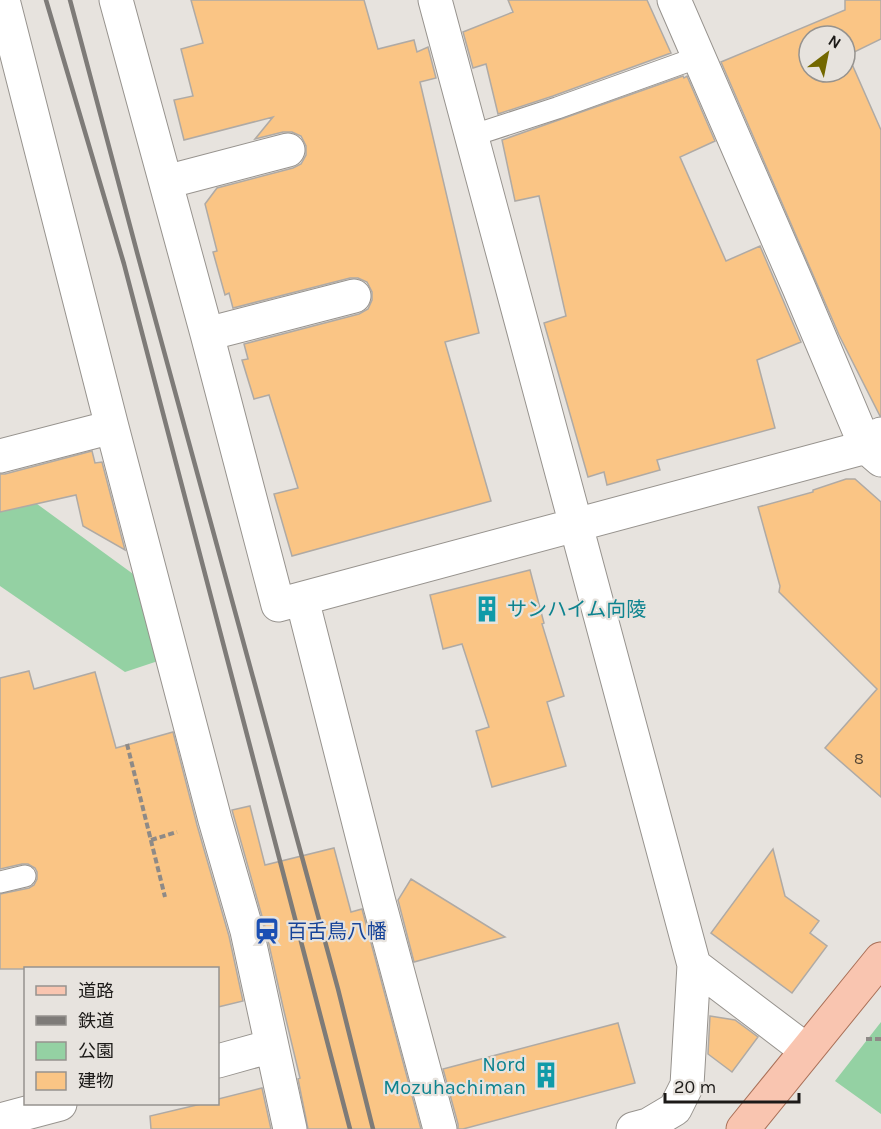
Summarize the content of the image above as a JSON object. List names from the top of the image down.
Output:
{
  "places": {
    "building": ["サンハイム向陵", "Nord Mozuhachiman"],
    "station": ["百舌鳥八幡"]
  },
  "house_numbers": ["8"],
  "legend": [
    "道路",
    "鉄道",
    "公園",
    "建物"
  ],
  "scale_bar": "20 m",
  "north": "top right"
}
